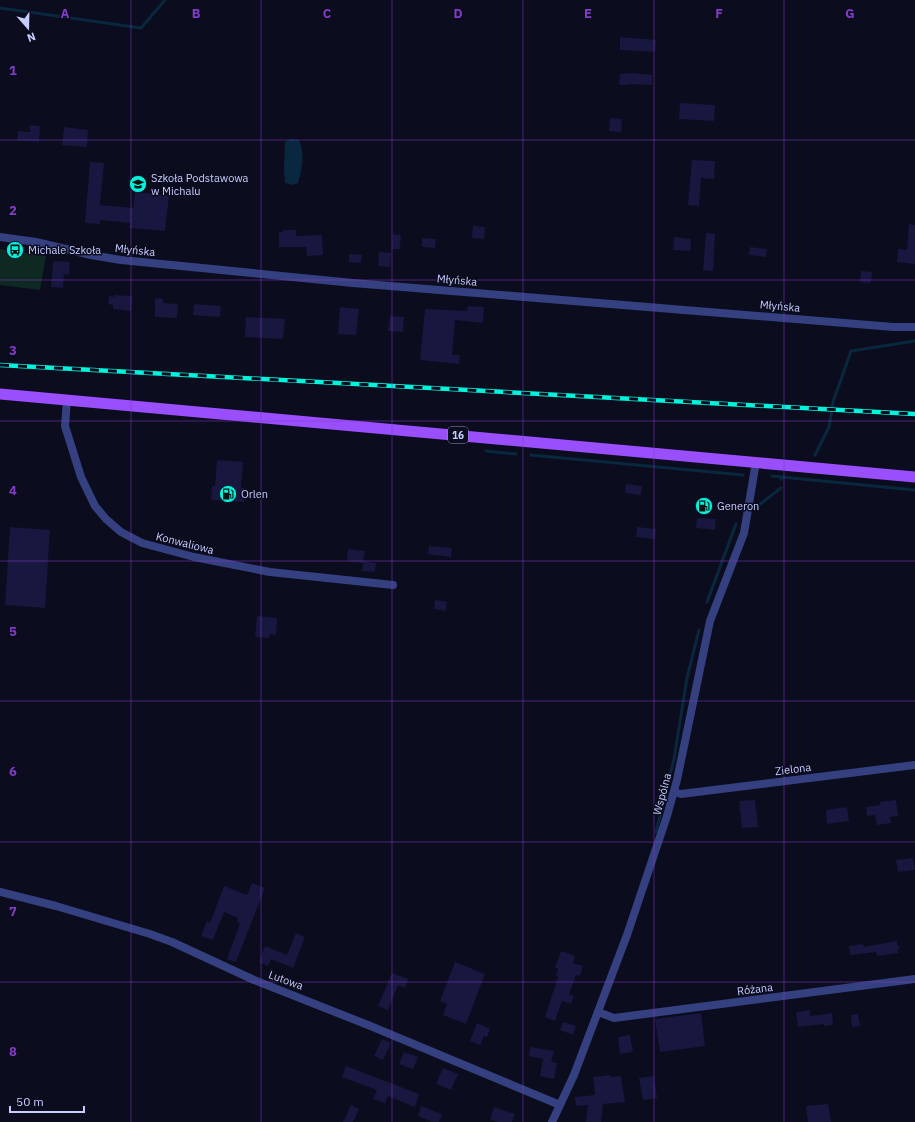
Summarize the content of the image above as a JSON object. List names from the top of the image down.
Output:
{
  "streets": {
    "main road": ["16"],
    "street": [
      "Młyńska",
      "Konwaliowa",
      "Zielona",
      "Wspólna",
      "Lutowa",
      "Różana"
    ]
  },
  "crossings": [
    ["16", "Konwaliowa"],
    ["16", "Wspólna"],
    ["Zielona", "Wspólna"],
    ["Wspólna", "Lutowa"],
    ["Wspólna", "Różana"]
  ],
  "places": {
    "school or university": ["Szkoła Podstawowa w Michalu"],
    "bus stop": ["Michale Szkoła"],
    "fuel station": ["Orlen", "Generon"]
  },
  "scale_bar": "50 m",
  "north": "bottom",
  "grid": {
    "columns": [
      "A",
      "B",
      "C",
      "D",
      "E",
      "F",
      "G"
    ],
    "rows": [
      "1",
      "2",
      "3",
      "4",
      "5",
      "6",
      "7",
      "8"
    ]
  }
}
